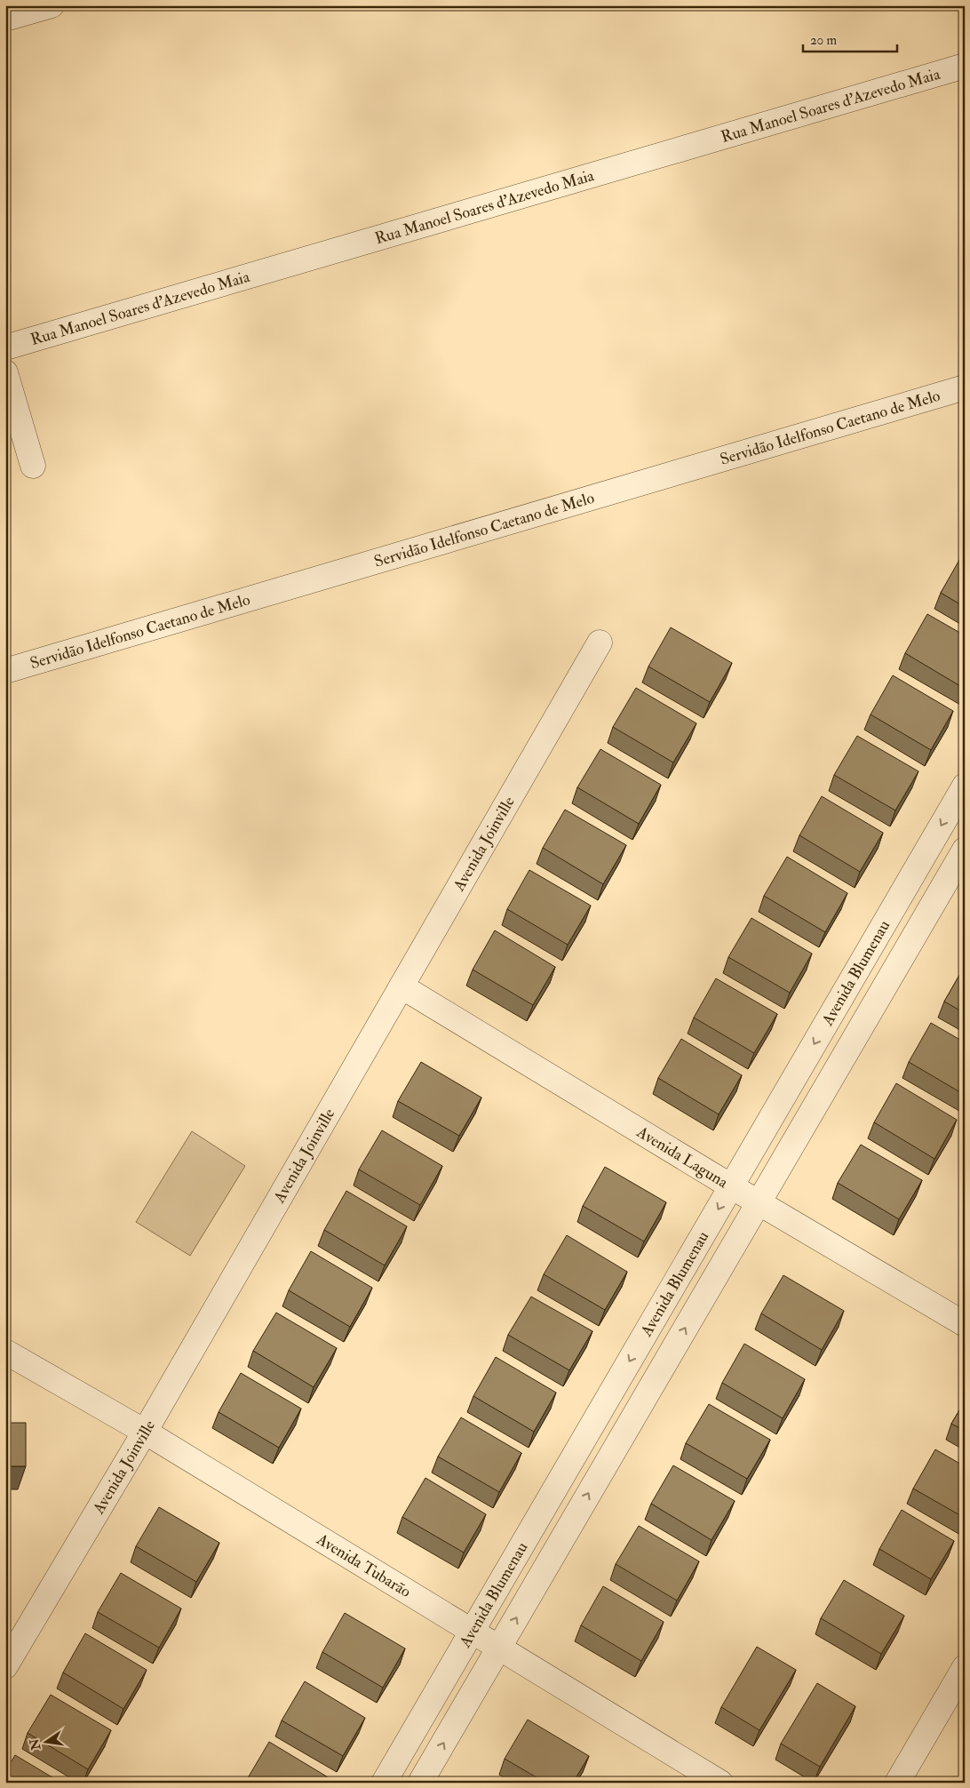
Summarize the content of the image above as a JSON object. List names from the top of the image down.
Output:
{
  "streets": {
    "street": [
      "Rua Manoel Soares d'Azevedo Maia",
      "Servidão Idelfonso Caetano de Melo",
      "Avenida Joinville",
      "Avenida Blumenau",
      "Avenida Laguna",
      "Avenida Tubarão"
    ]
  },
  "crossings": [
    ["Avenida Joinville", "Avenida Laguna"],
    ["Avenida Joinville", "Avenida Tubarão"],
    ["Avenida Blumenau", "Avenida Laguna"],
    ["Avenida Blumenau", "Avenida Tubarão"]
  ],
  "scale_bar": "20 m",
  "north": "left"
}
